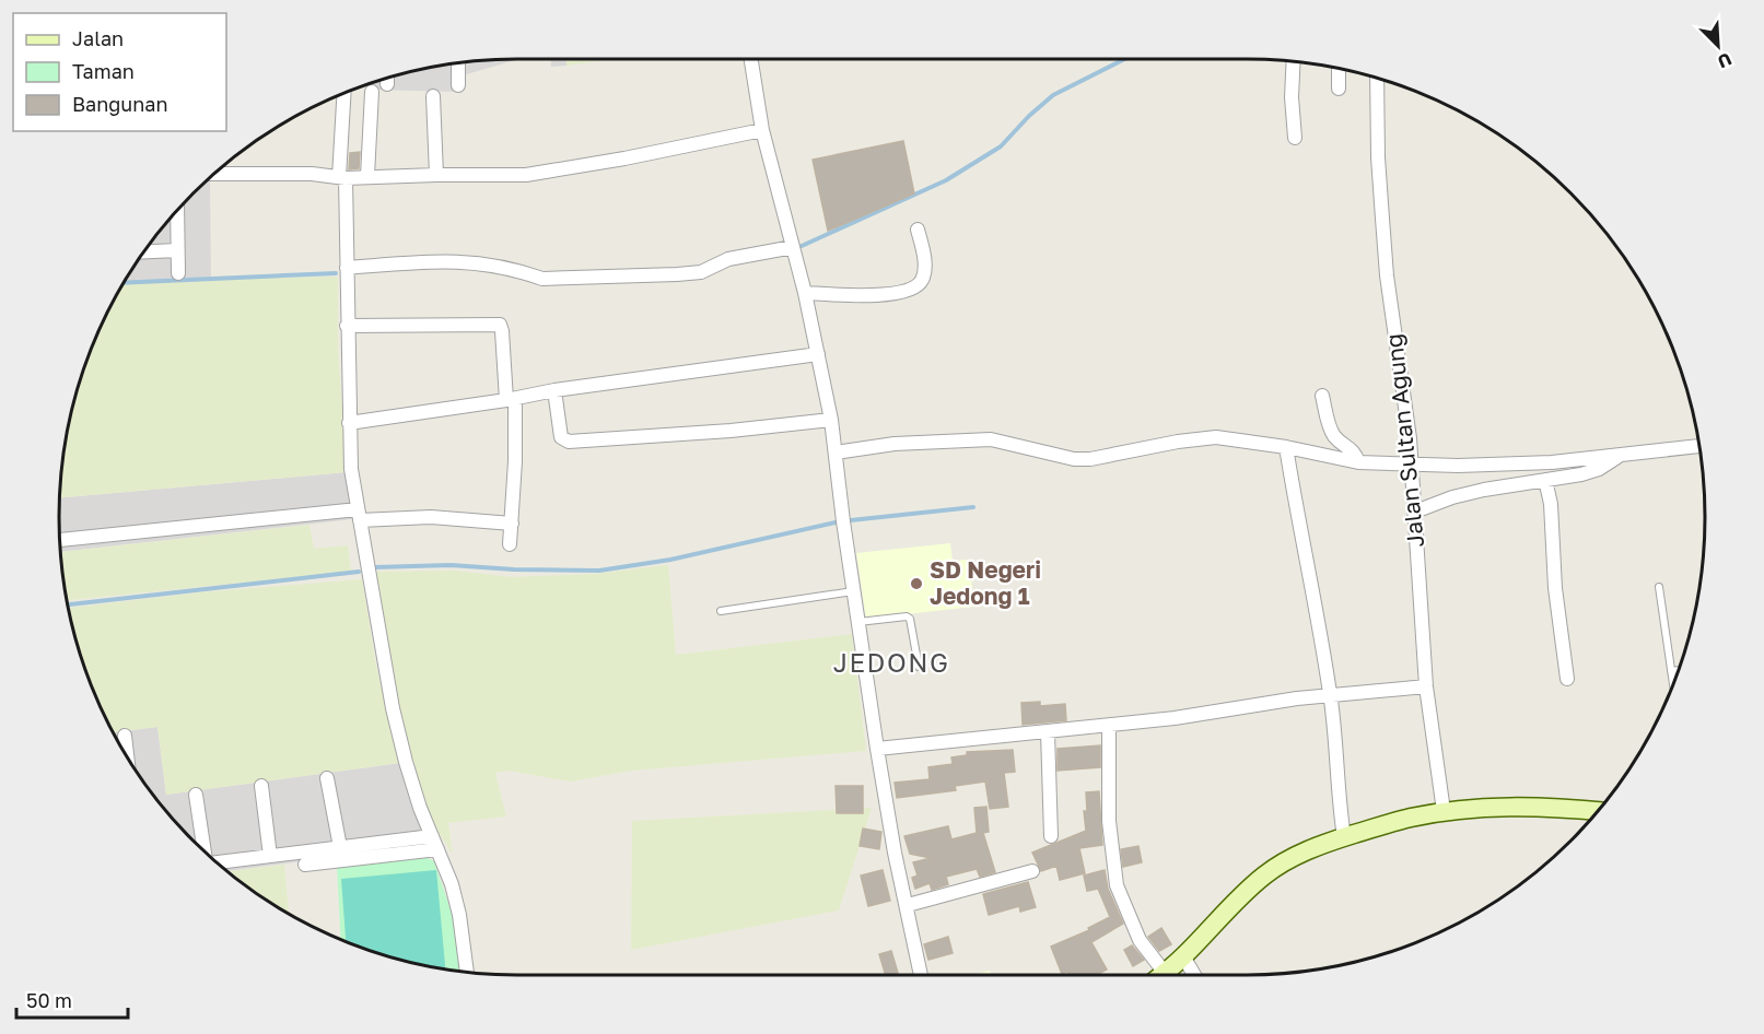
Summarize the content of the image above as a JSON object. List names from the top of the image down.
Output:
{
  "streets": {
    "street": ["Jalan Sultan Agung"]
  },
  "districts": ["JEDONG"],
  "places": ["SD Negeri Jedong 1"],
  "legend": ["Jalan", "Taman", "Bangunan"],
  "scale_bar": "50 m",
  "north": "bottom right"
}
